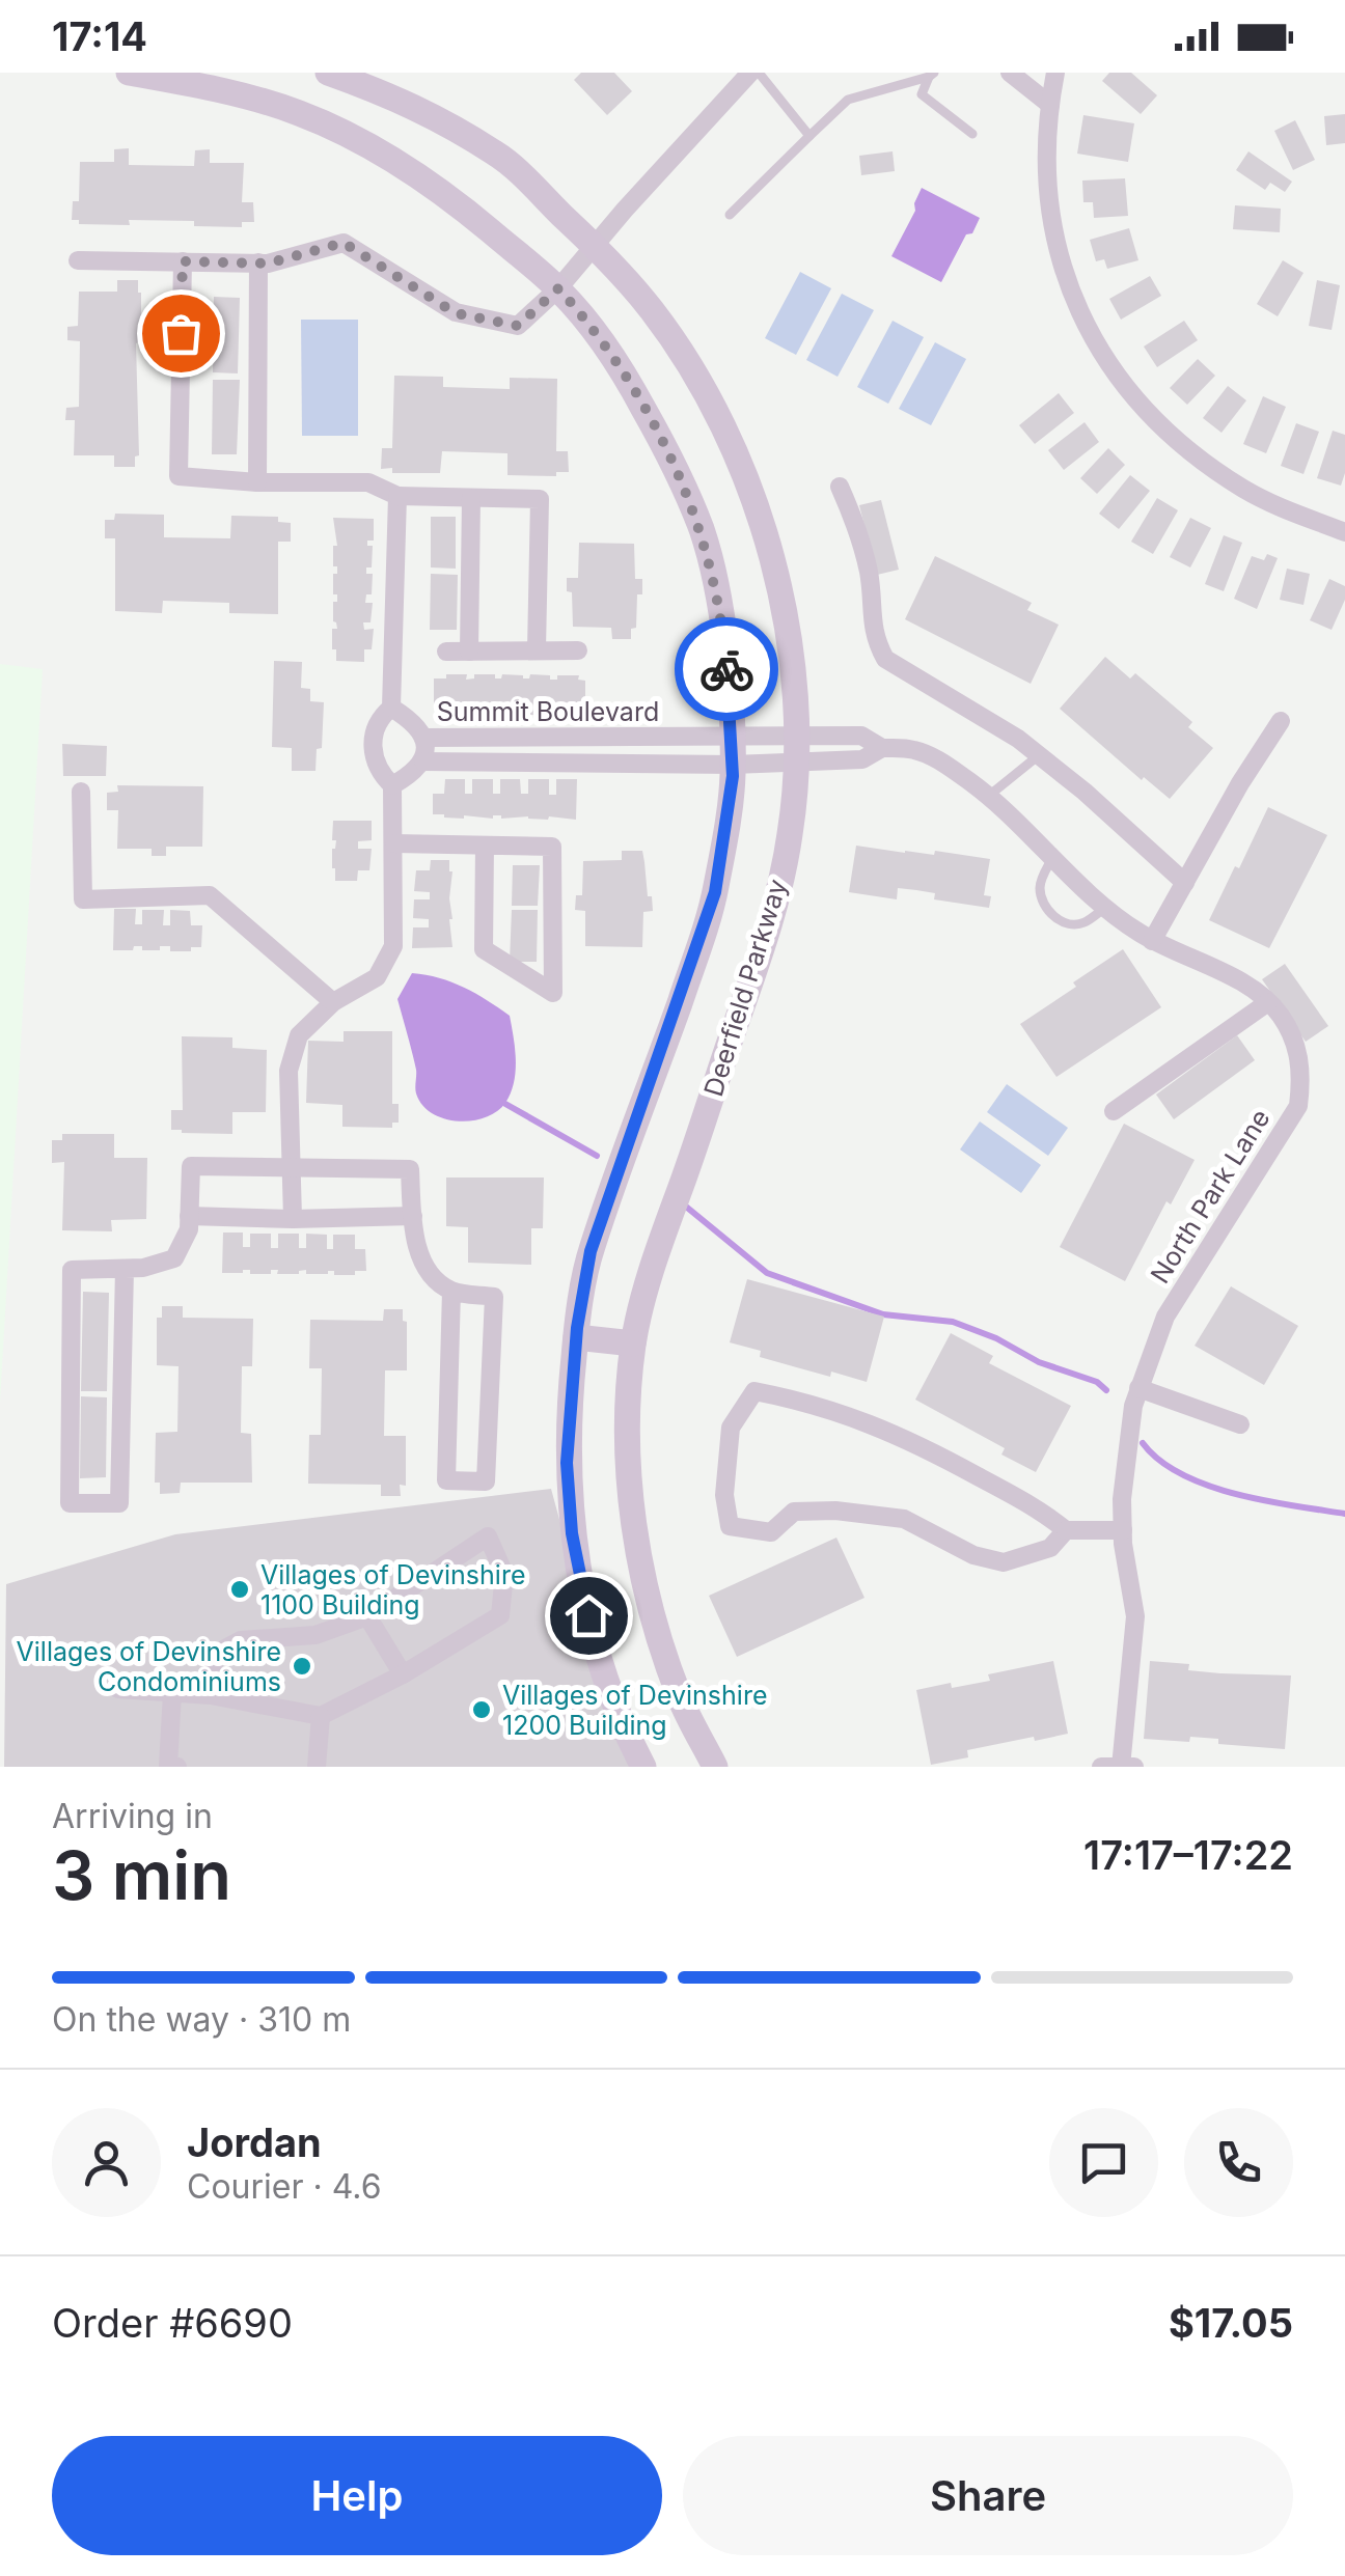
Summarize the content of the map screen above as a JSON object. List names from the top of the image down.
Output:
{
  "streets": {
    "main road": ["Deerfield Parkway"],
    "street": ["Summit Boulevard", "North Park Lane"]
  },
  "crossings": [
    ["Summit Boulevard", "Deerfield Parkway"],
    ["Summit Boulevard", "North Park Lane"],
    ["Deerfield Parkway", "North Park Lane"]
  ],
  "places": ["Villages of Devinshire 1100 Building", "Villages of Devinshire Condominiums", "Villages of Devinshire 1200 Building"],
  "page": {
    "status": "17:14",
    "heading": ["3 min", "Arriving in", "17:17–17:22"],
    "panel": [
      "Jordan",
      "Courier · 4.6",
      "Order #6690",
      "$17.05"
    ],
    "bar": "On the way · 310 m",
    "buttons": ["Help", "Share"]
  }
}
